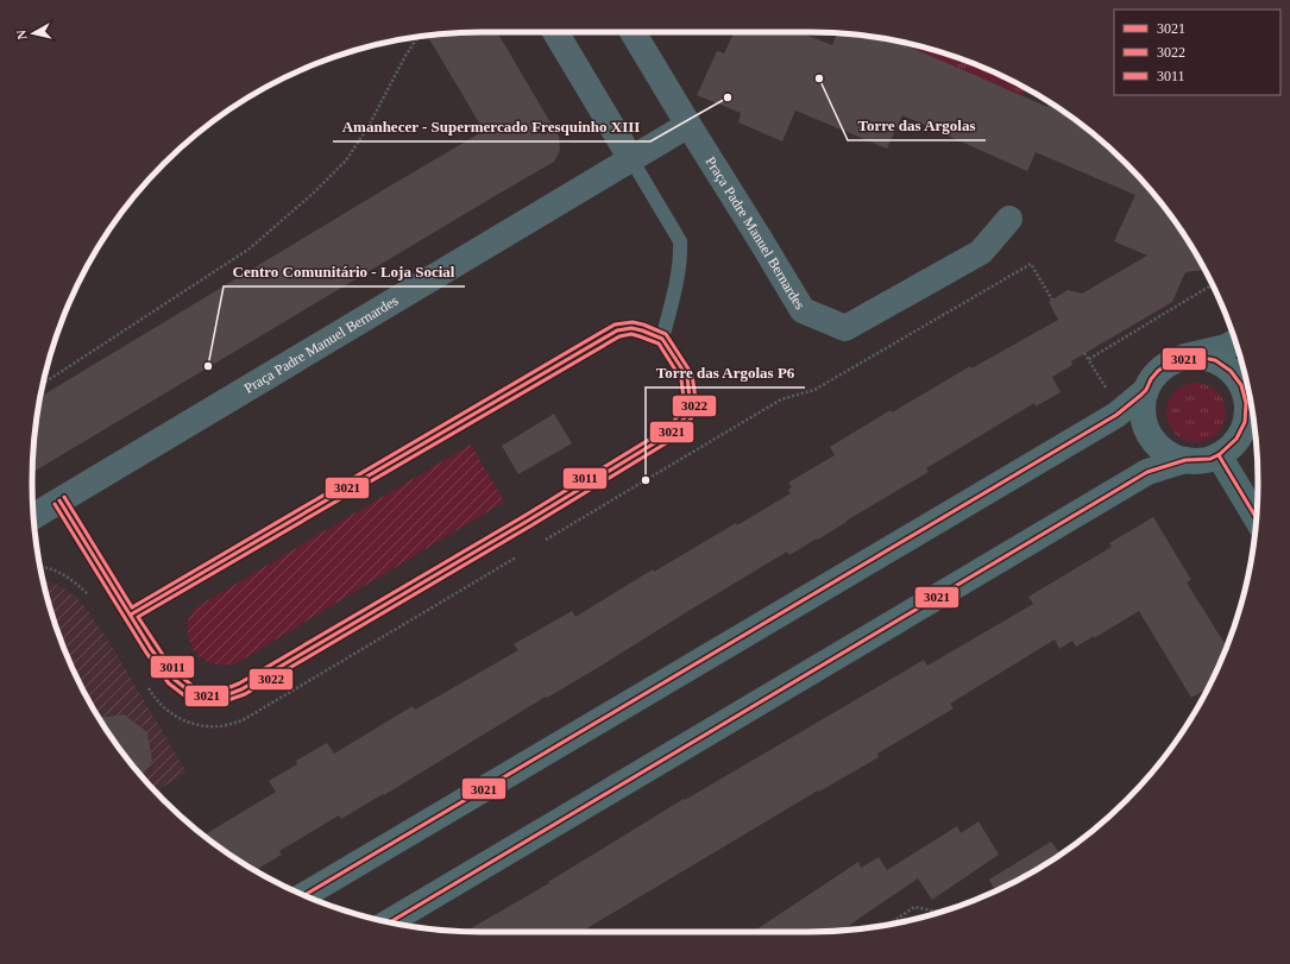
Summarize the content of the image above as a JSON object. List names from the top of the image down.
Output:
{
  "streets": {
    "street": ["Praça Padre Manuel Bernardes"]
  },
  "places": [
    "Torre das Argolas",
    "Amanhecer - Supermercado Fresquinho XIII",
    "Centro Comunitário - Loja Social",
    "Torre das Argolas P6"
  ],
  "lines": ["transit line 3022", "transit line 3021", "transit line 3011"],
  "legend": ["3021", "3022", "3011"],
  "north": "left"
}
